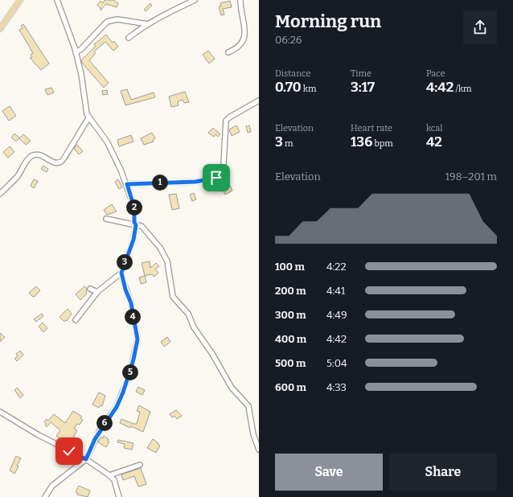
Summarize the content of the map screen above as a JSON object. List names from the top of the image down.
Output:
{
  "page": {
    "heading": ["Morning run", "06:26"],
    "stats": [
      ["Distance", "0.70 km"],
      ["Time", "3:17"],
      ["Pace", "4:42 /km"],
      ["Elevation", "3 m"],
      ["Heart rate", "136 bpm"],
      ["kcal", "42"]
    ],
    "chart": ["Elevation", "198–201 m"],
    "pins": [
      "1",
      "2",
      "3",
      "4",
      "5",
      "6"
    ],
    "list": [
      {
        "name": "100 m",
        "note": "4:22"
      },
      {
        "name": "200 m",
        "note": "4:41"
      },
      {
        "name": "300 m",
        "note": "4:49"
      },
      {
        "name": "400 m",
        "note": "4:42"
      },
      {
        "name": "500 m",
        "note": "5:04"
      },
      {
        "name": "600 m",
        "note": "4:33"
      }
    ],
    "buttons": ["Save", "Share"]
  }
}
